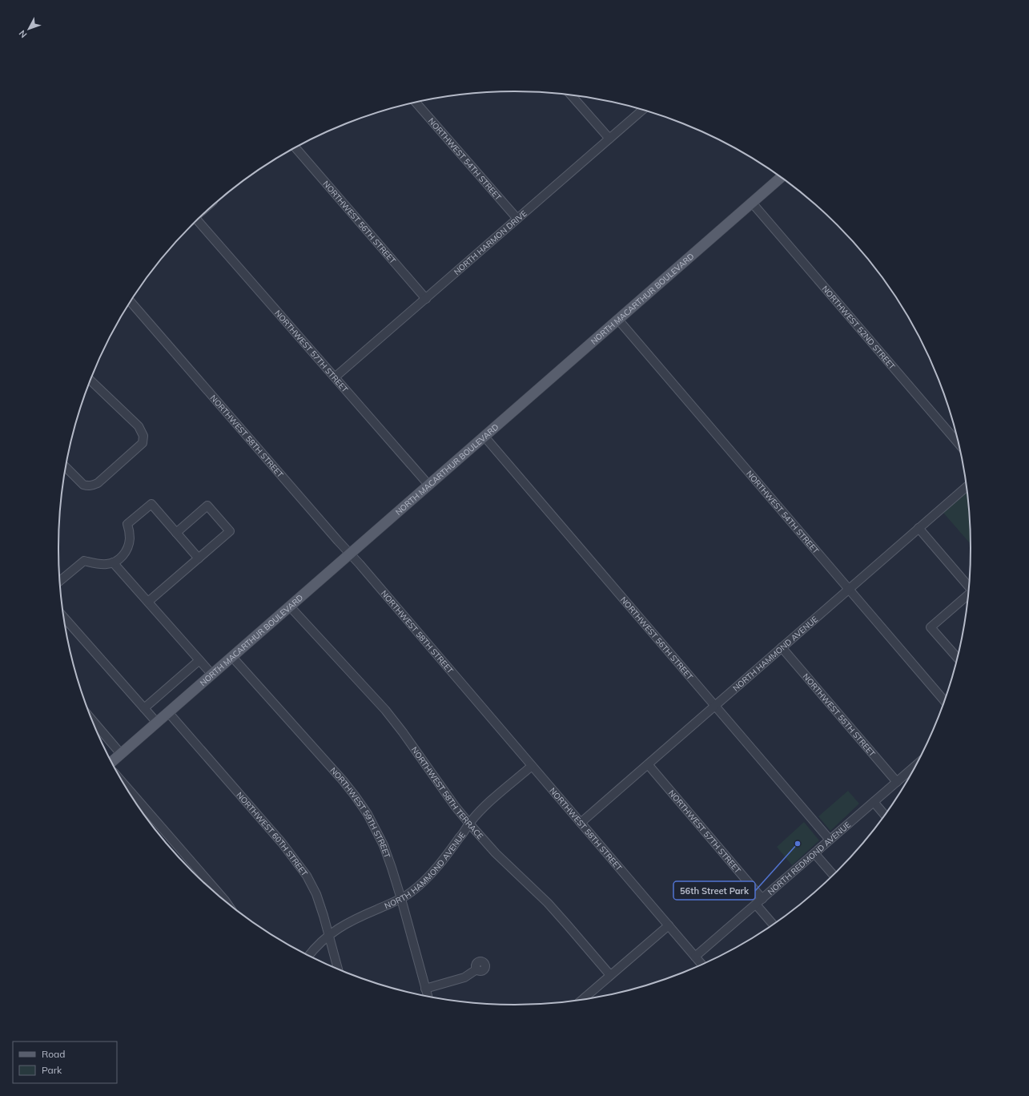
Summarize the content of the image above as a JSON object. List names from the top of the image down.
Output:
{
  "streets": {
    "main road": ["NORTH MACARTHUR BOULEVARD"],
    "street": [
      "NORTHWEST 54TH STREET",
      "NORTHWEST 56TH STREET",
      "NORTH HARMON DRIVE",
      "NORTHWEST 52ND STREET",
      "NORTHWEST 57TH STREET",
      "NORTHWEST 58TH STREET",
      "NORTH HAMMOND AVENUE",
      "NORTHWEST 55TH STREET",
      "NORTHWEST 58TH TERRACE",
      "NORTHWEST 59TH STREET",
      "NORTHWEST 60TH STREET",
      "NORTH REDMOND AVENUE"
    ]
  },
  "crossings": [
    ["NORTHWEST 54TH STREET", "NORTH HARMON DRIVE"],
    ["NORTHWEST 54TH STREET", "NORTH MACARTHUR BOULEVARD"],
    ["NORTHWEST 54TH STREET", "NORTH HAMMOND AVENUE"],
    ["NORTHWEST 56TH STREET", "NORTH HARMON DRIVE"],
    ["NORTHWEST 56TH STREET", "NORTH MACARTHUR BOULEVARD"],
    ["NORTHWEST 56TH STREET", "NORTH HAMMOND AVENUE"],
    ["NORTHWEST 56TH STREET", "NORTH REDMOND AVENUE"],
    ["NORTH HARMON DRIVE", "NORTHWEST 57TH STREET"],
    ["NORTH MACARTHUR BOULEVARD", "NORTHWEST 52ND STREET"],
    ["NORTH MACARTHUR BOULEVARD", "NORTHWEST 57TH STREET"],
    ["NORTH MACARTHUR BOULEVARD", "NORTHWEST 58TH STREET"],
    ["NORTH MACARTHUR BOULEVARD", "NORTHWEST 58TH TERRACE"],
    ["NORTH MACARTHUR BOULEVARD", "NORTHWEST 59TH STREET"],
    ["NORTH MACARTHUR BOULEVARD", "NORTHWEST 60TH STREET"],
    ["NORTHWEST 57TH STREET", "NORTH HAMMOND AVENUE"],
    ["NORTHWEST 57TH STREET", "NORTH REDMOND AVENUE"],
    ["NORTHWEST 58TH STREET", "NORTH HAMMOND AVENUE"],
    ["NORTHWEST 58TH STREET", "NORTH REDMOND AVENUE"],
    ["NORTH HAMMOND AVENUE", "NORTHWEST 55TH STREET"],
    ["NORTH HAMMOND AVENUE", "NORTHWEST 58TH TERRACE"],
    ["NORTH HAMMOND AVENUE", "NORTHWEST 59TH STREET"],
    ["NORTH HAMMOND AVENUE", "NORTHWEST 60TH STREET"],
    ["NORTHWEST 55TH STREET", "NORTH REDMOND AVENUE"]
  ],
  "places": ["56th Street Park"],
  "legend": ["Road", "Park"],
  "north": "bottom left"
}
